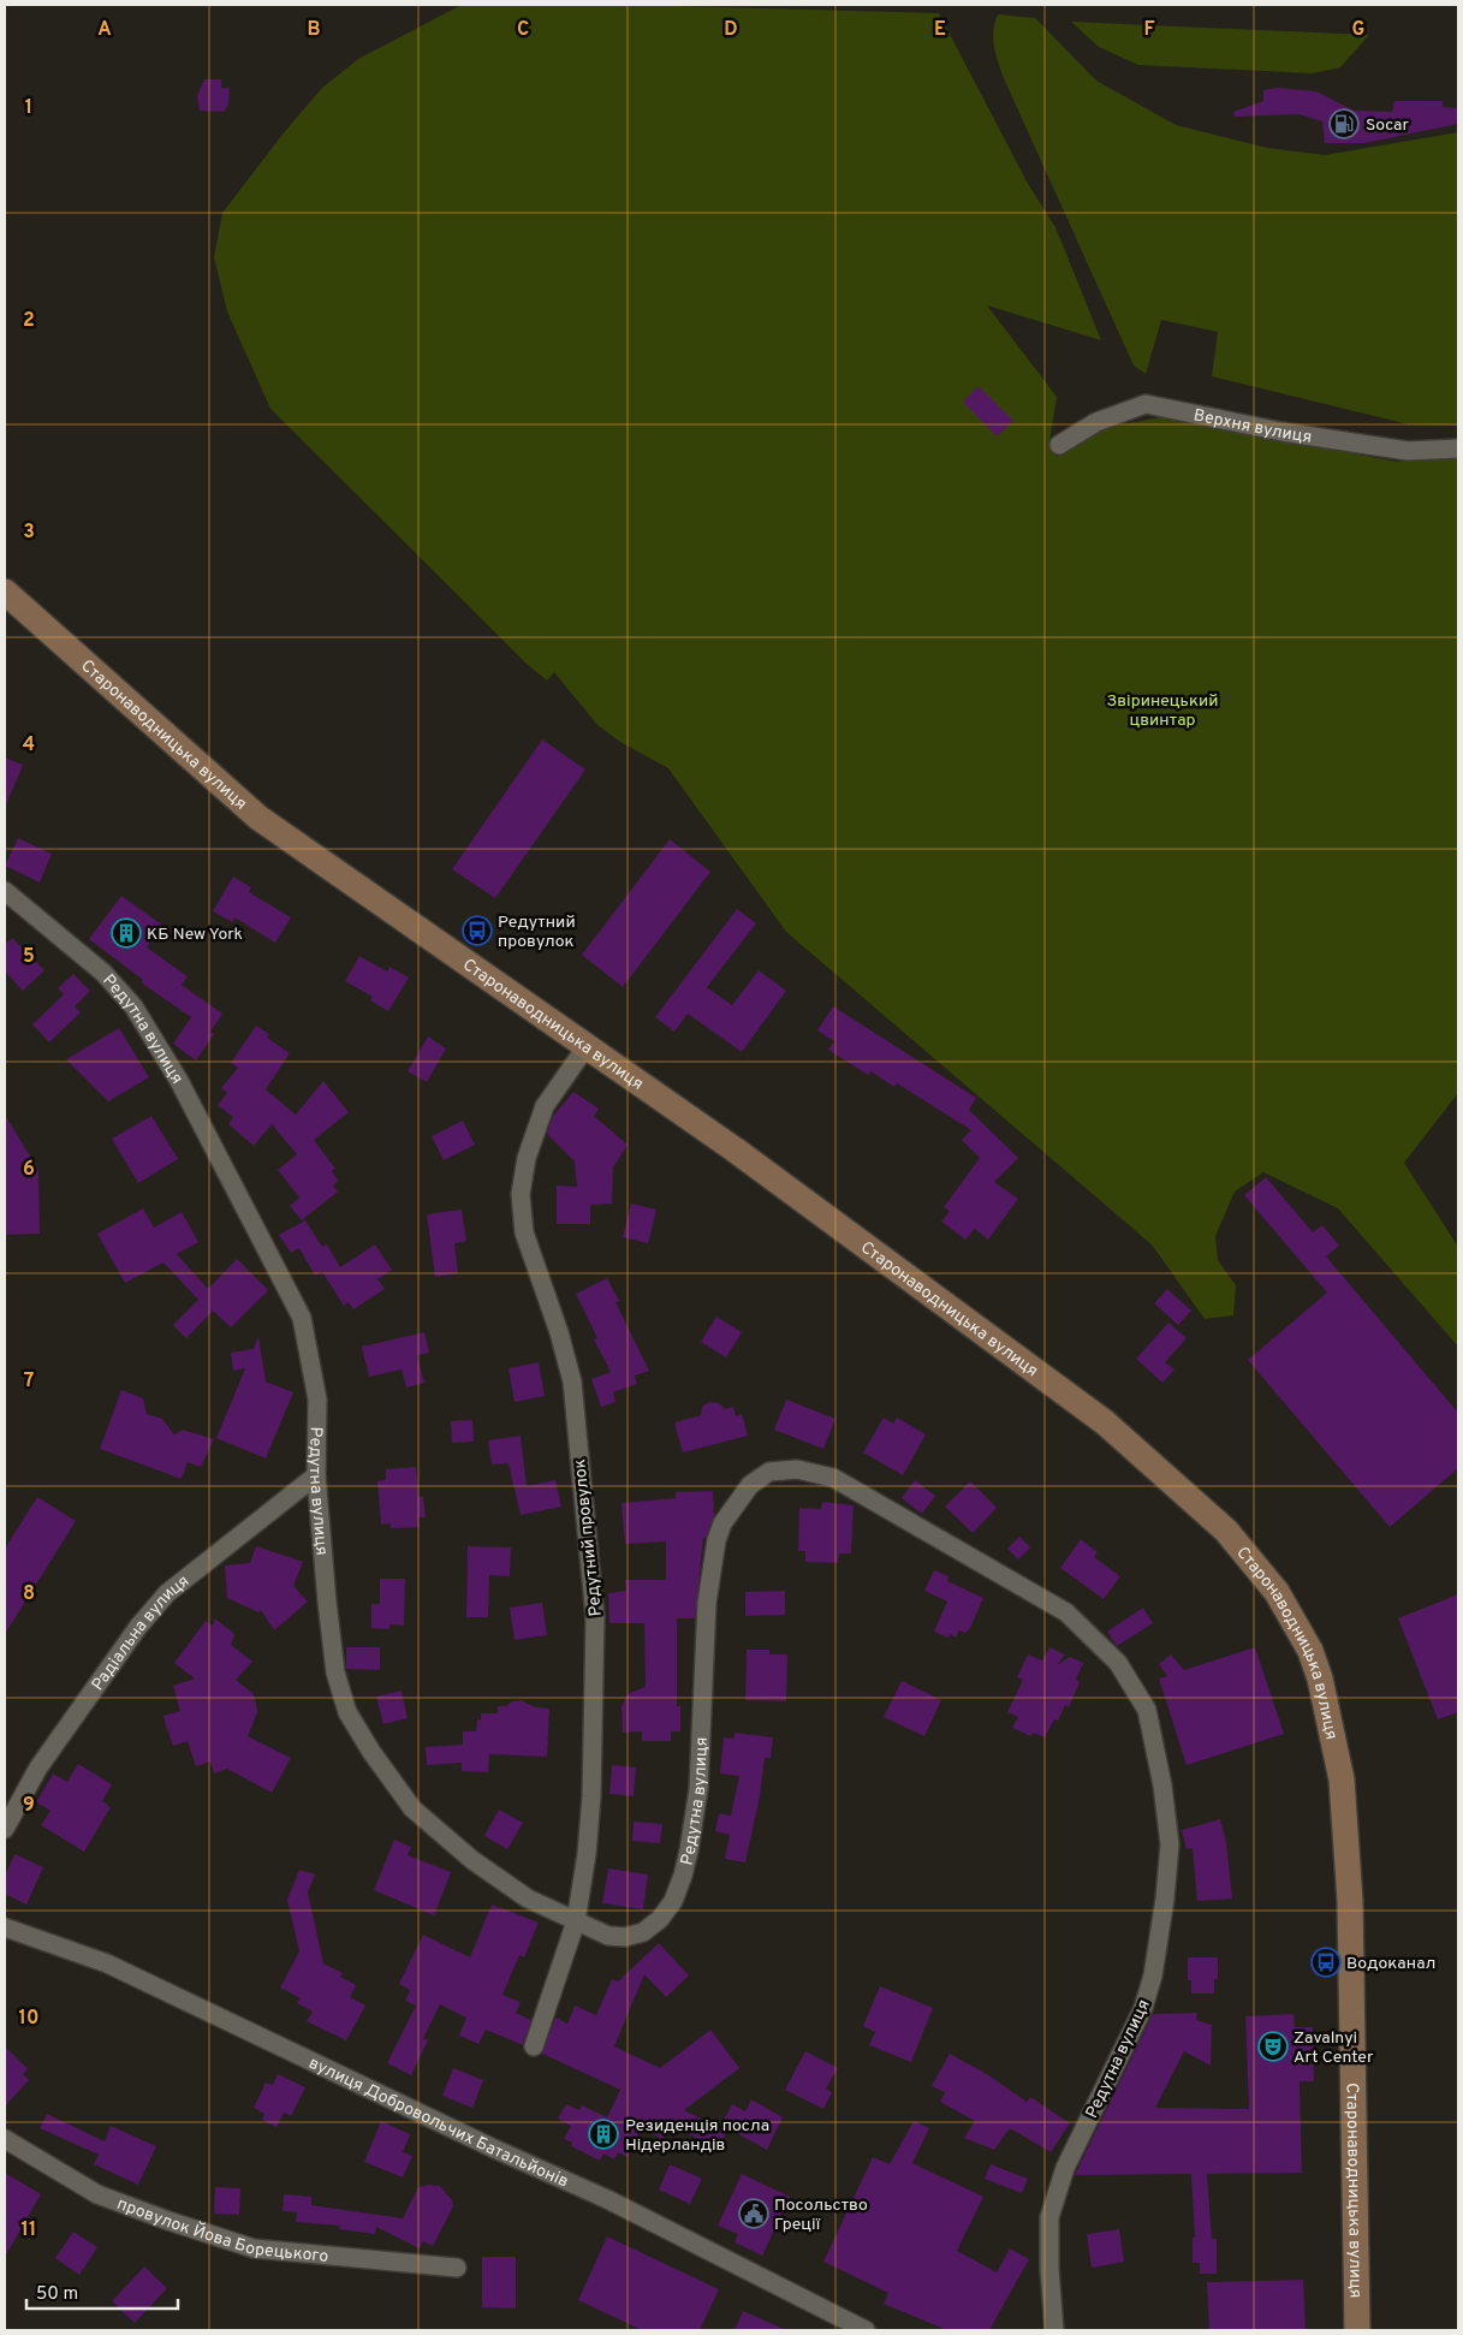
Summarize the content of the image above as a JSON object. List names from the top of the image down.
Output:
{
  "streets": {
    "main road": ["Старонаводницька вулиця"],
    "street": [
      "Верхня вулиця",
      "Редутна вулиця",
      "Редутний провулок",
      "Радіальна вулиця",
      "вулиця Добровольчих Батальйонів",
      "провулок Йова Борецького"
    ]
  },
  "crossings": [
    ["Старонаводницька вулиця", "Редутний провулок"],
    ["Редутна вулиця", "Редутний провулок"],
    ["Редутна вулиця", "Радіальна вулиця"]
  ],
  "parks": ["Звіринецький цвинтар"],
  "places": {
    "fuel station": ["Socar"],
    "bus stop": ["Редутний провулок", "Водоканал"],
    "building": ["КБ New York", "Резиденція посла Нідерландів"],
    "theatre": ["Zavalnyi Art Center"],
    "public building": ["Посольство Греції"]
  },
  "scale_bar": "50 m",
  "grid": {
    "columns": [
      "A",
      "B",
      "C",
      "D",
      "E",
      "F",
      "G"
    ],
    "rows": [
      "1",
      "2",
      "3",
      "4",
      "5",
      "6",
      "7",
      "8",
      "9",
      "10",
      "11"
    ]
  }
}
